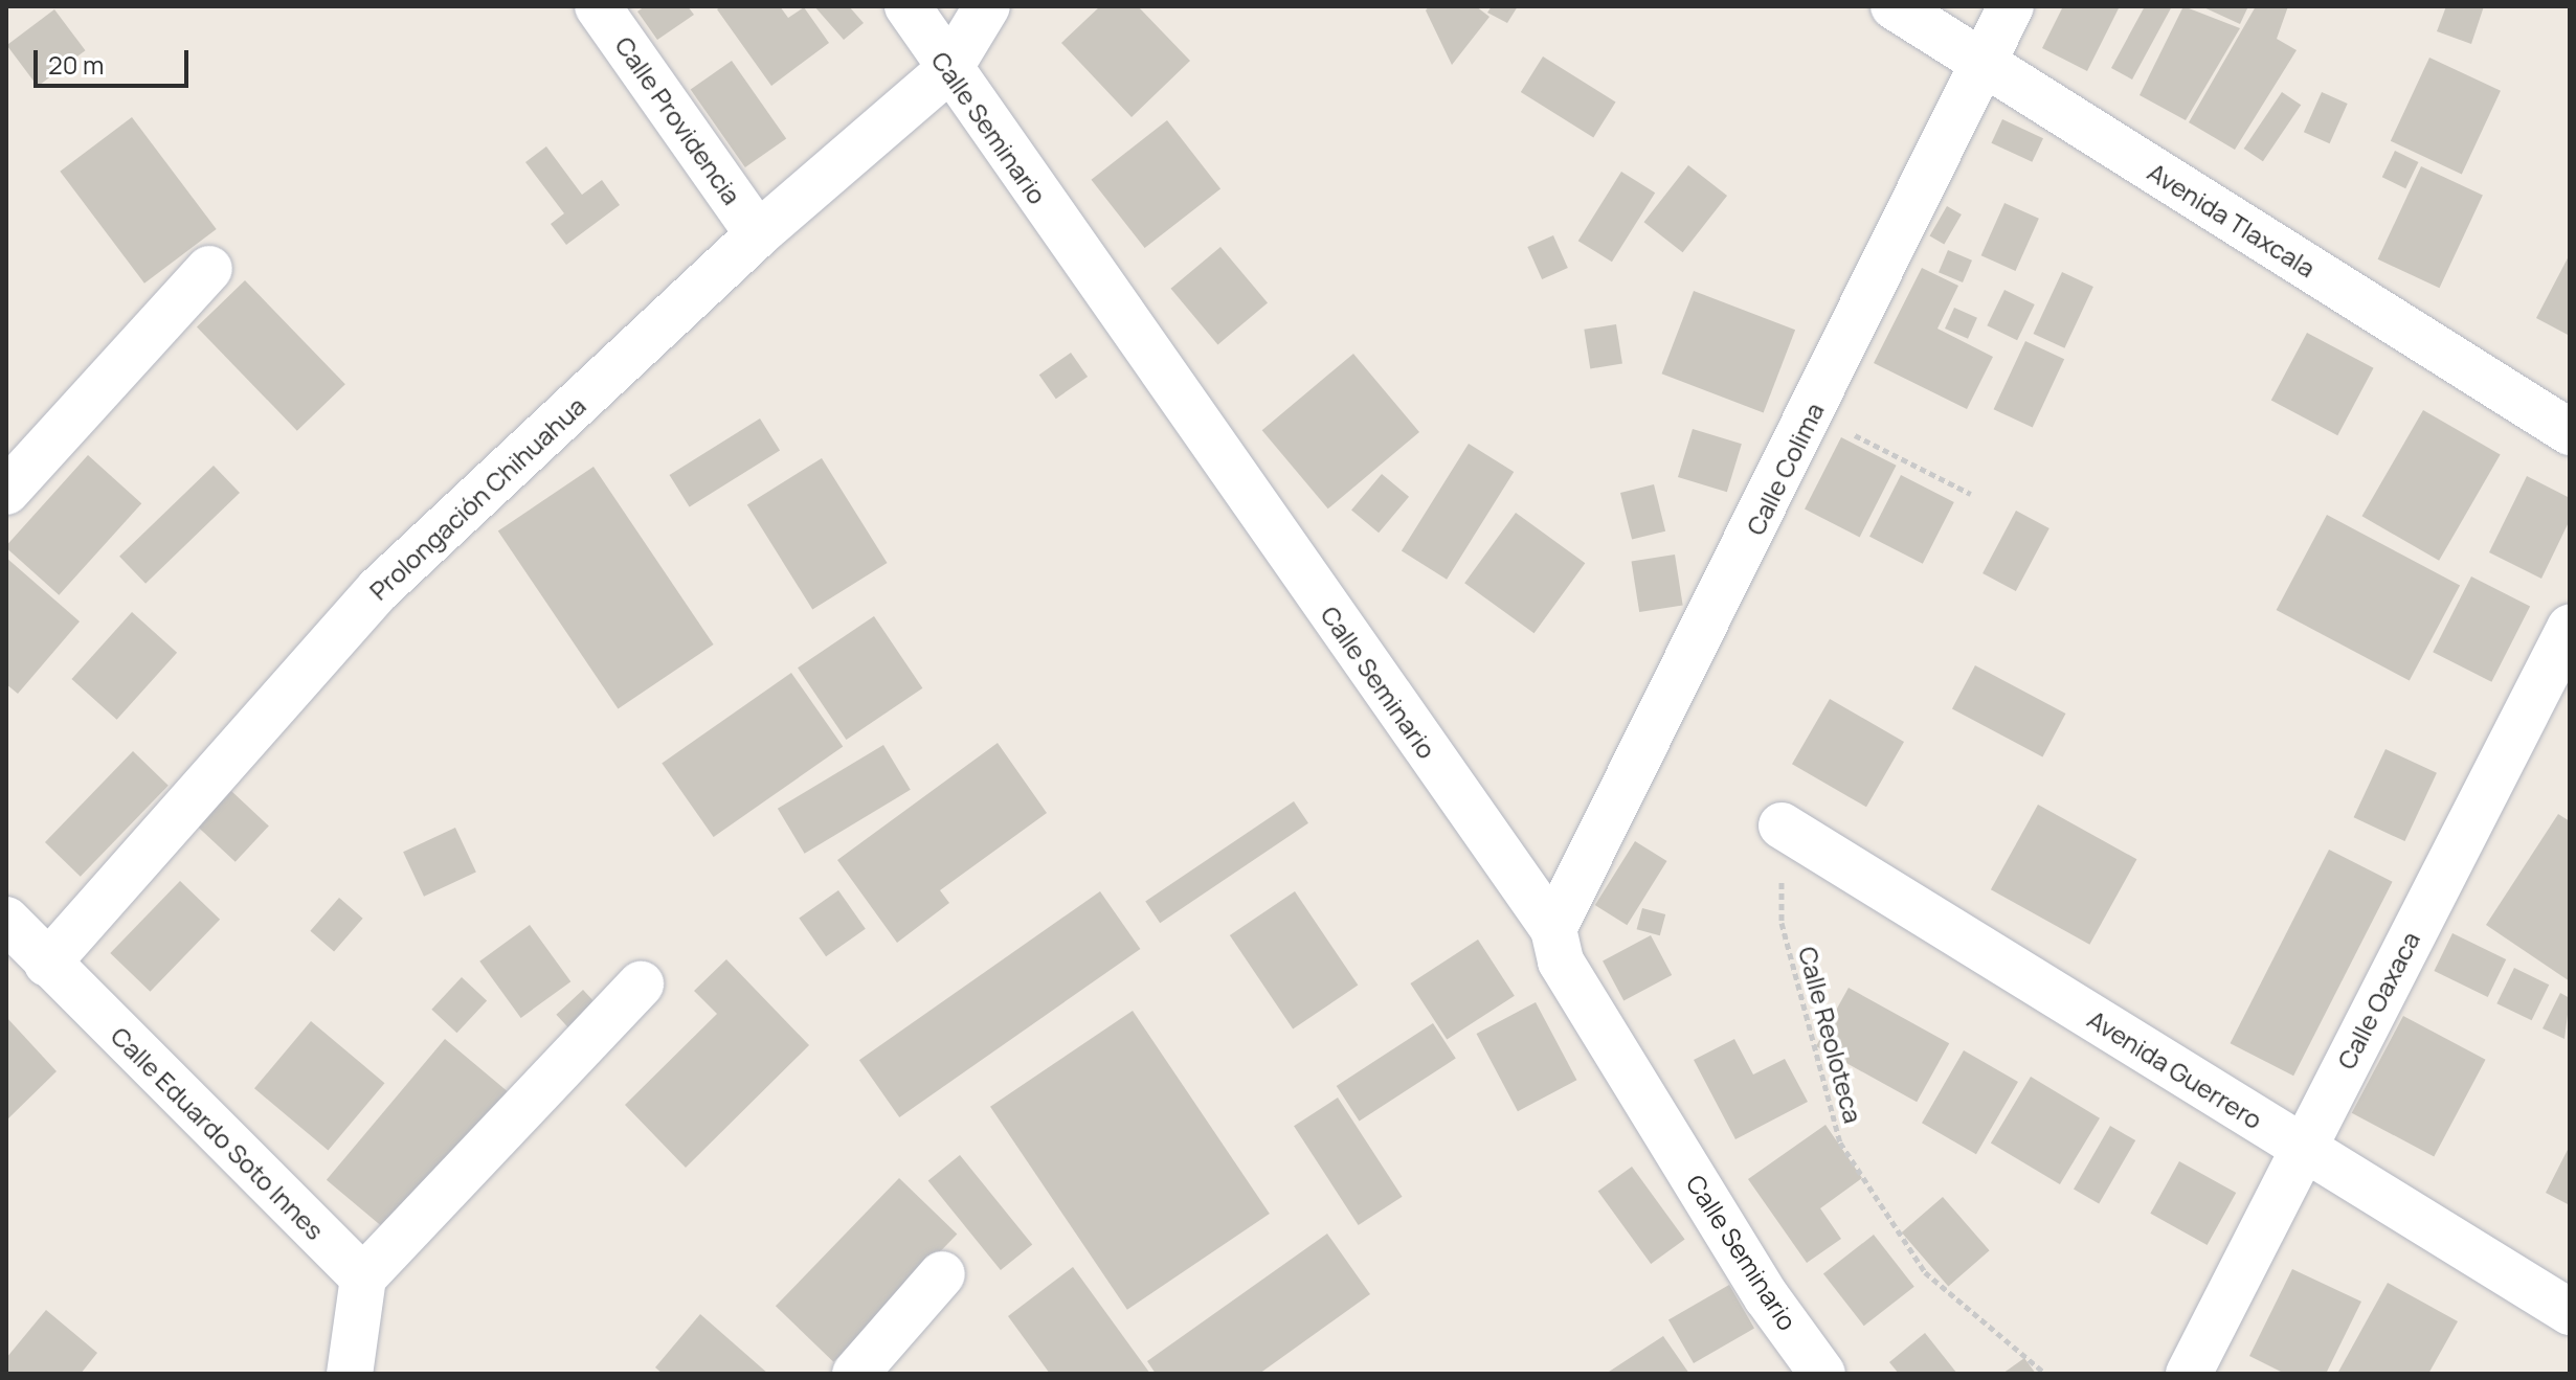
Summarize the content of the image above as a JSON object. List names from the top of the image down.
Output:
{
  "streets": {
    "street": [
      "Calle Providencia",
      "Calle Seminario",
      "Avenida Tlaxcala",
      "Calle Colima",
      "Prolongación Chihuahua",
      "Calle Oaxaca",
      "Avenida Guerrero",
      "Calle Eduardo Soto Innes"
    ],
    "path": ["Calle Reoloteca"]
  },
  "crossings": [
    ["Calle Providencia", "Prolongación Chihuahua"],
    ["Calle Seminario", "Calle Colima"],
    ["Calle Seminario", "Prolongación Chihuahua"],
    ["Avenida Tlaxcala", "Calle Colima"],
    ["Prolongación Chihuahua", "Calle Eduardo Soto Innes"],
    ["Calle Oaxaca", "Avenida Guerrero"],
    ["Calle Reoloteca", "Avenida Guerrero"]
  ],
  "scale_bar": "20 m"
}
